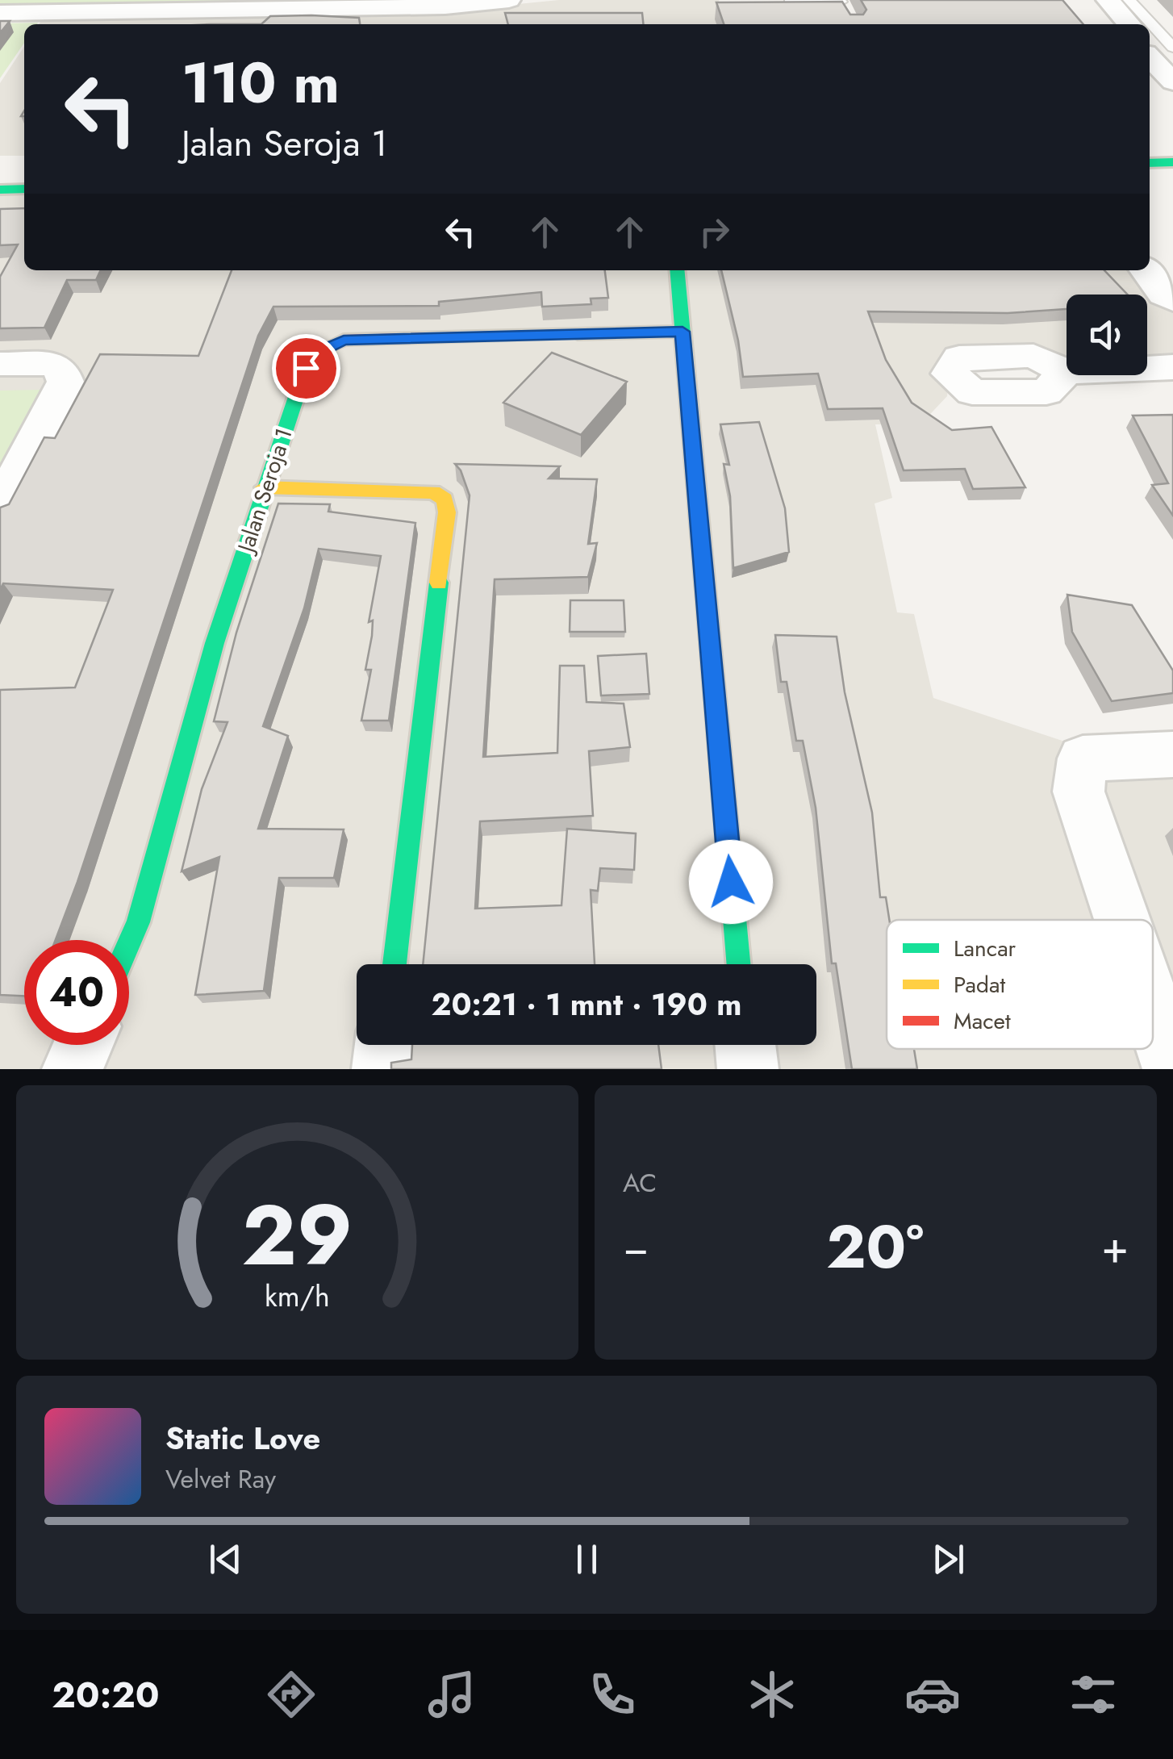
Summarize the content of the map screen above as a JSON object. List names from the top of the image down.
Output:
{
  "streets": {
    "street": ["Jalan Seroja 1"]
  },
  "legend": ["Lancar", "Padat", "Macet"],
  "page": {
    "turn": ["110 m", "Jalan Seroja 1"],
    "limit": "40",
    "trip": "20:21 · 1 mnt · 190 m",
    "tile": "AC",
    "heat": ["−", "20°", "+"],
    "song": ["Static Love", "Velvet Ray"],
    "tabs": "20:20",
    "gauge": ["29", "km/h"]
  }
}
